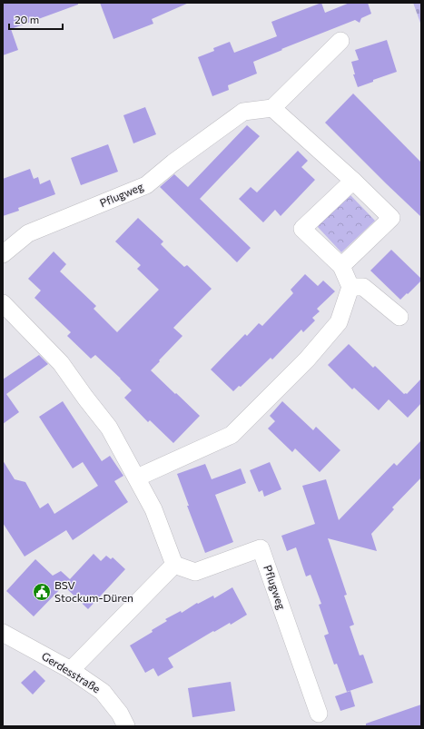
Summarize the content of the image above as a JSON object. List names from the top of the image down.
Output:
{
  "streets": {
    "street": ["Pflugweg", "Gerdesstraße"]
  },
  "places": {
    "public building": ["BSV Stockum-Düren"]
  },
  "scale_bar": "20 m"
}
